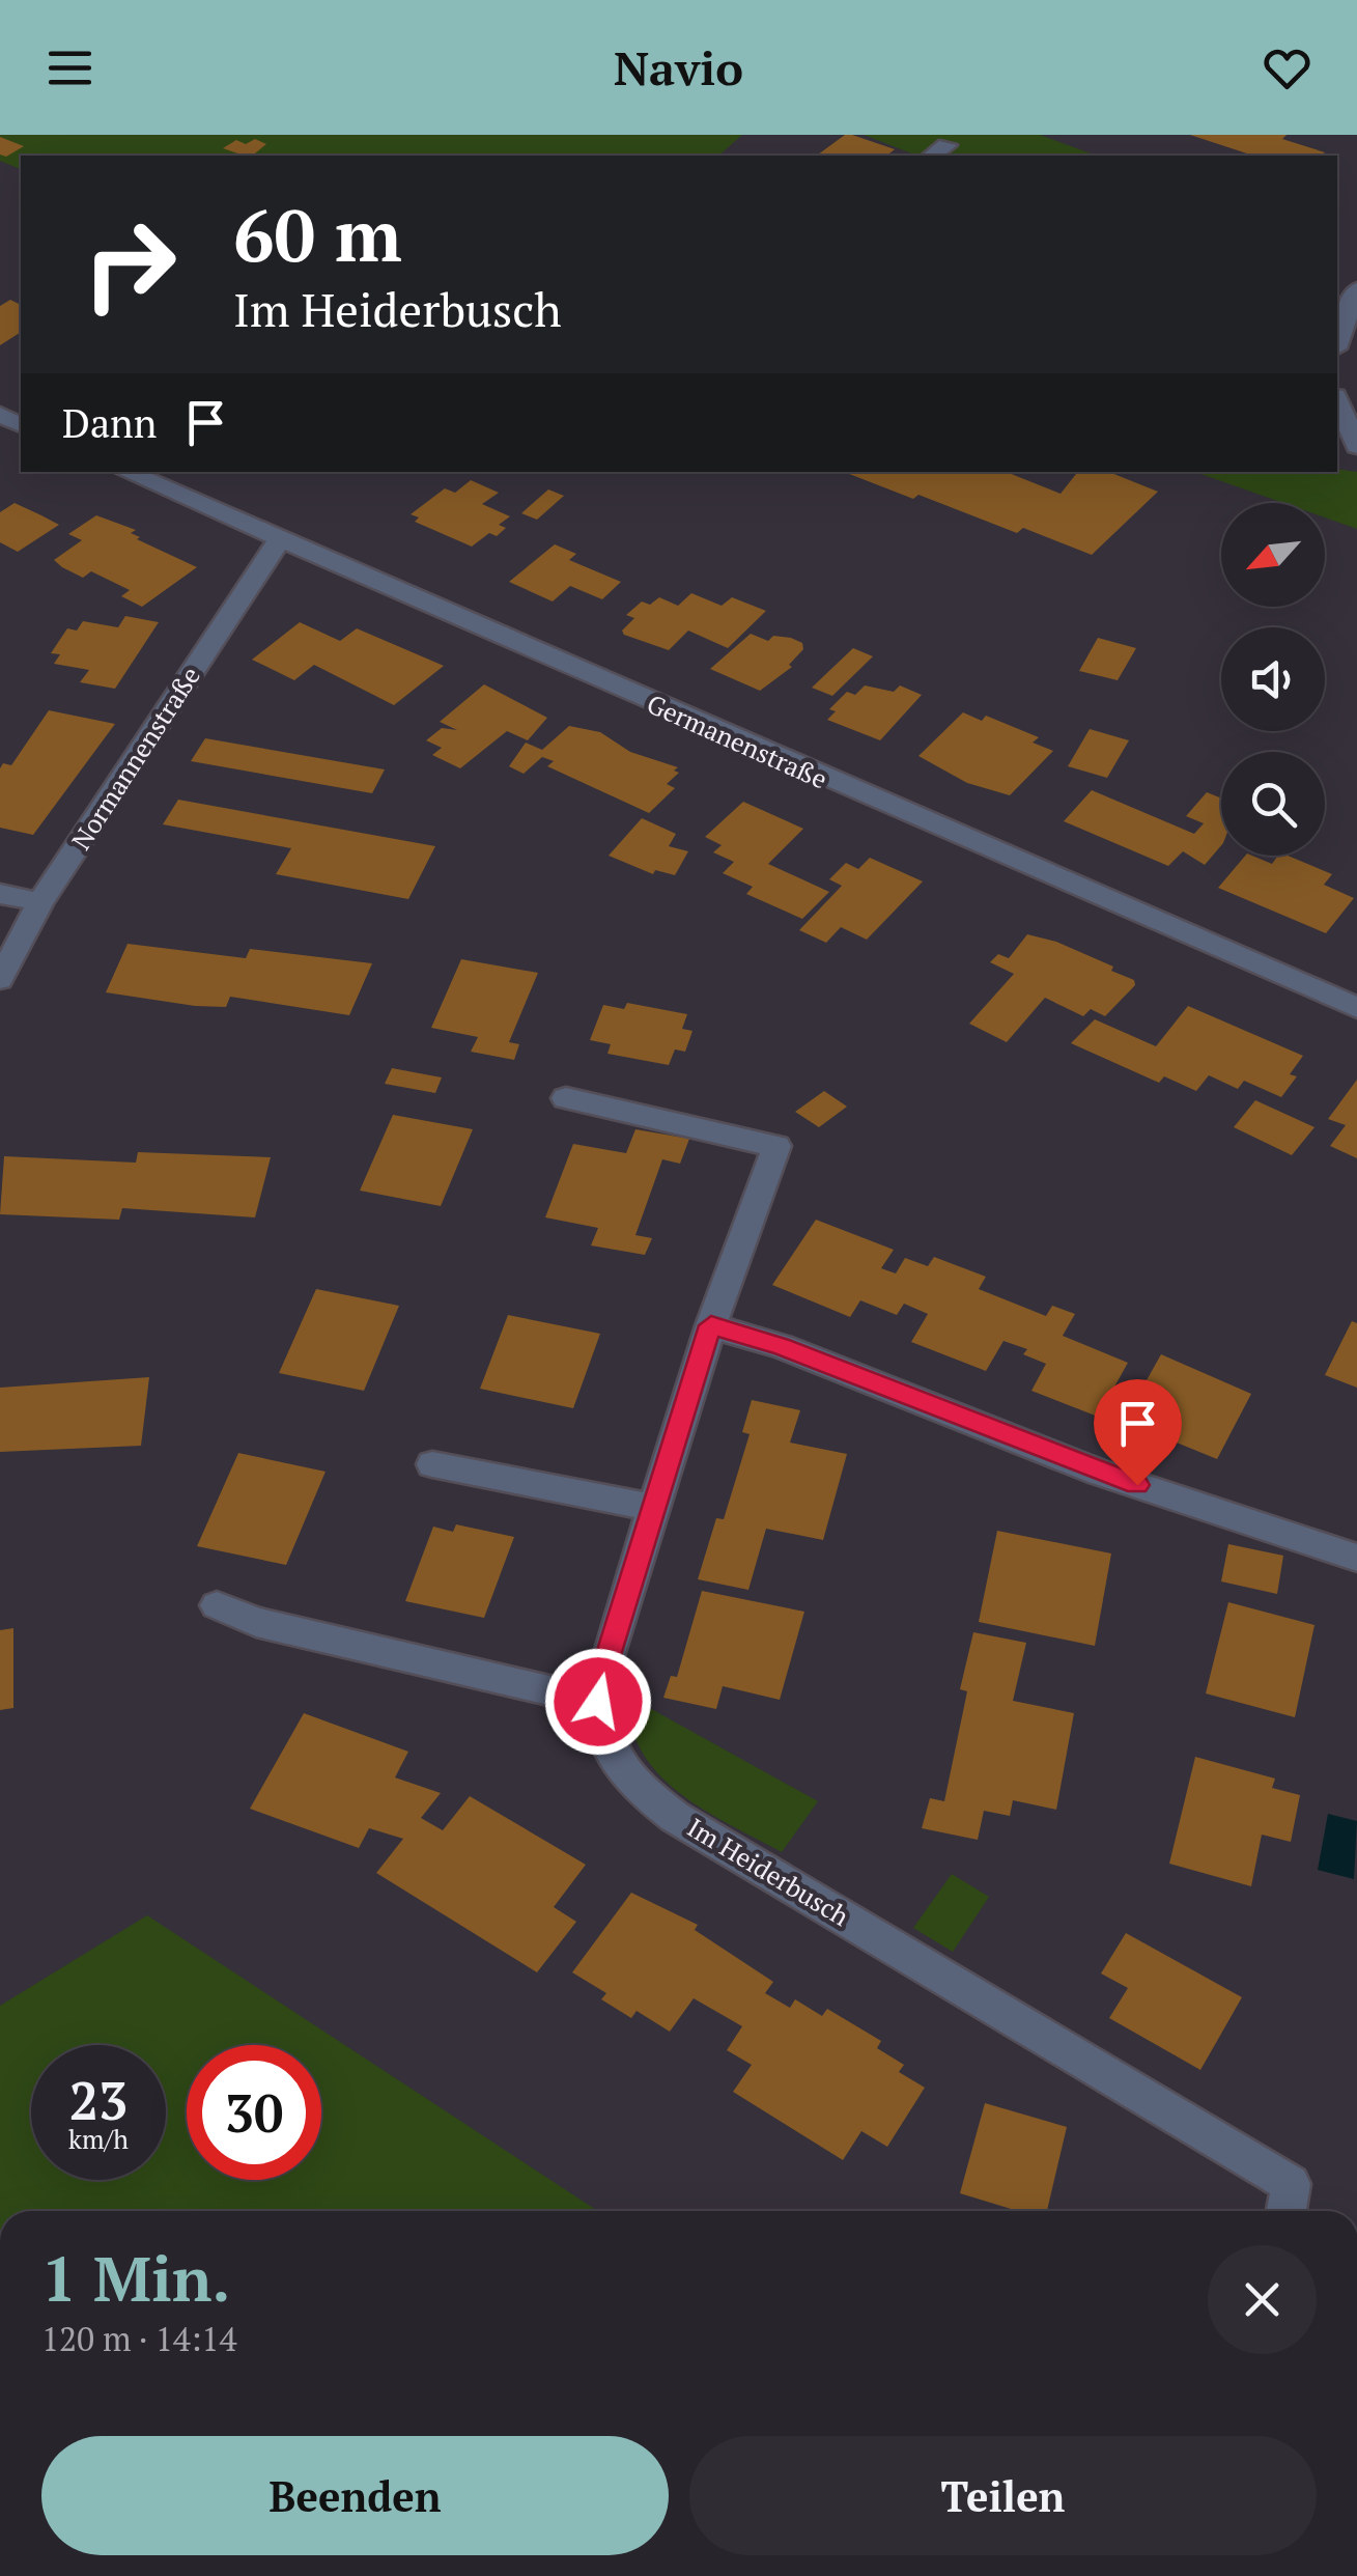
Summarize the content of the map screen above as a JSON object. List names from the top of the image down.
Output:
{
  "streets": {
    "street": ["Germanenstraße", "Normannenstraße", "Im Heiderbusch"]
  },
  "crossings": [
    ["Germanenstraße", "Normannenstraße"]
  ],
  "north": "bottom left",
  "page": {
    "header": "Navio",
    "turn": ["60 m", "Im Heiderbusch"],
    "then": "Dann",
    "speed": "23 km/h",
    "limit": "30",
    "heading": ["1 Min.", "120 m · 14:14"],
    "buttons": ["Beenden", "Teilen"]
  }
}
